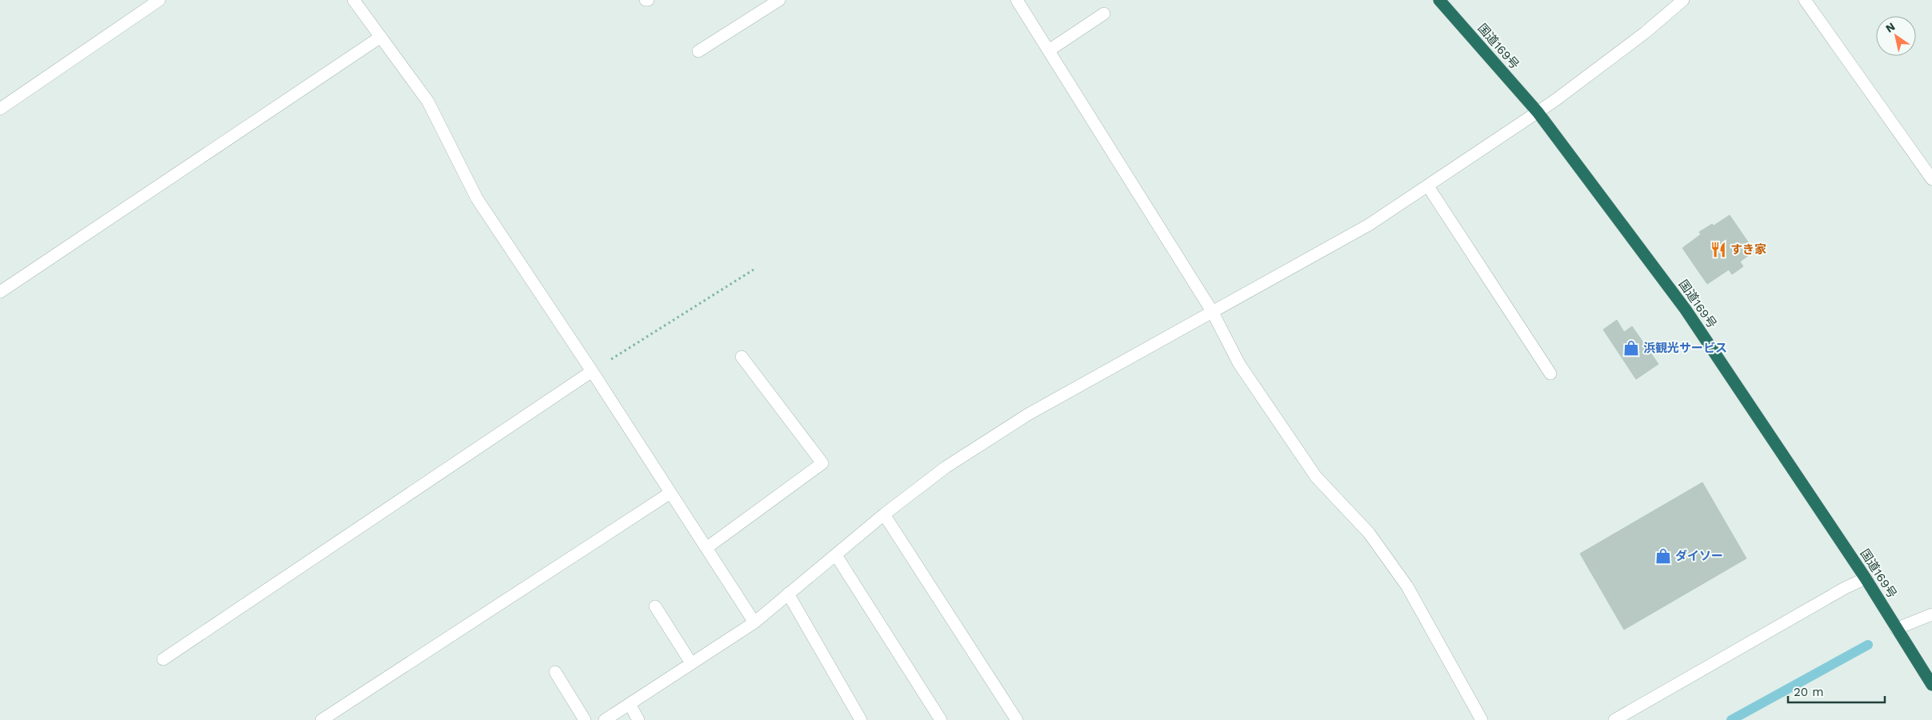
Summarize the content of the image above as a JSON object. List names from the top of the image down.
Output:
{
  "streets": {
    "highway": ["国道169号"]
  },
  "places": {
    "restaurant": ["すき家"],
    "shop": ["浜観光サービス", "ダイソー"]
  },
  "scale_bar": "20 m",
  "north": "top left"
}
